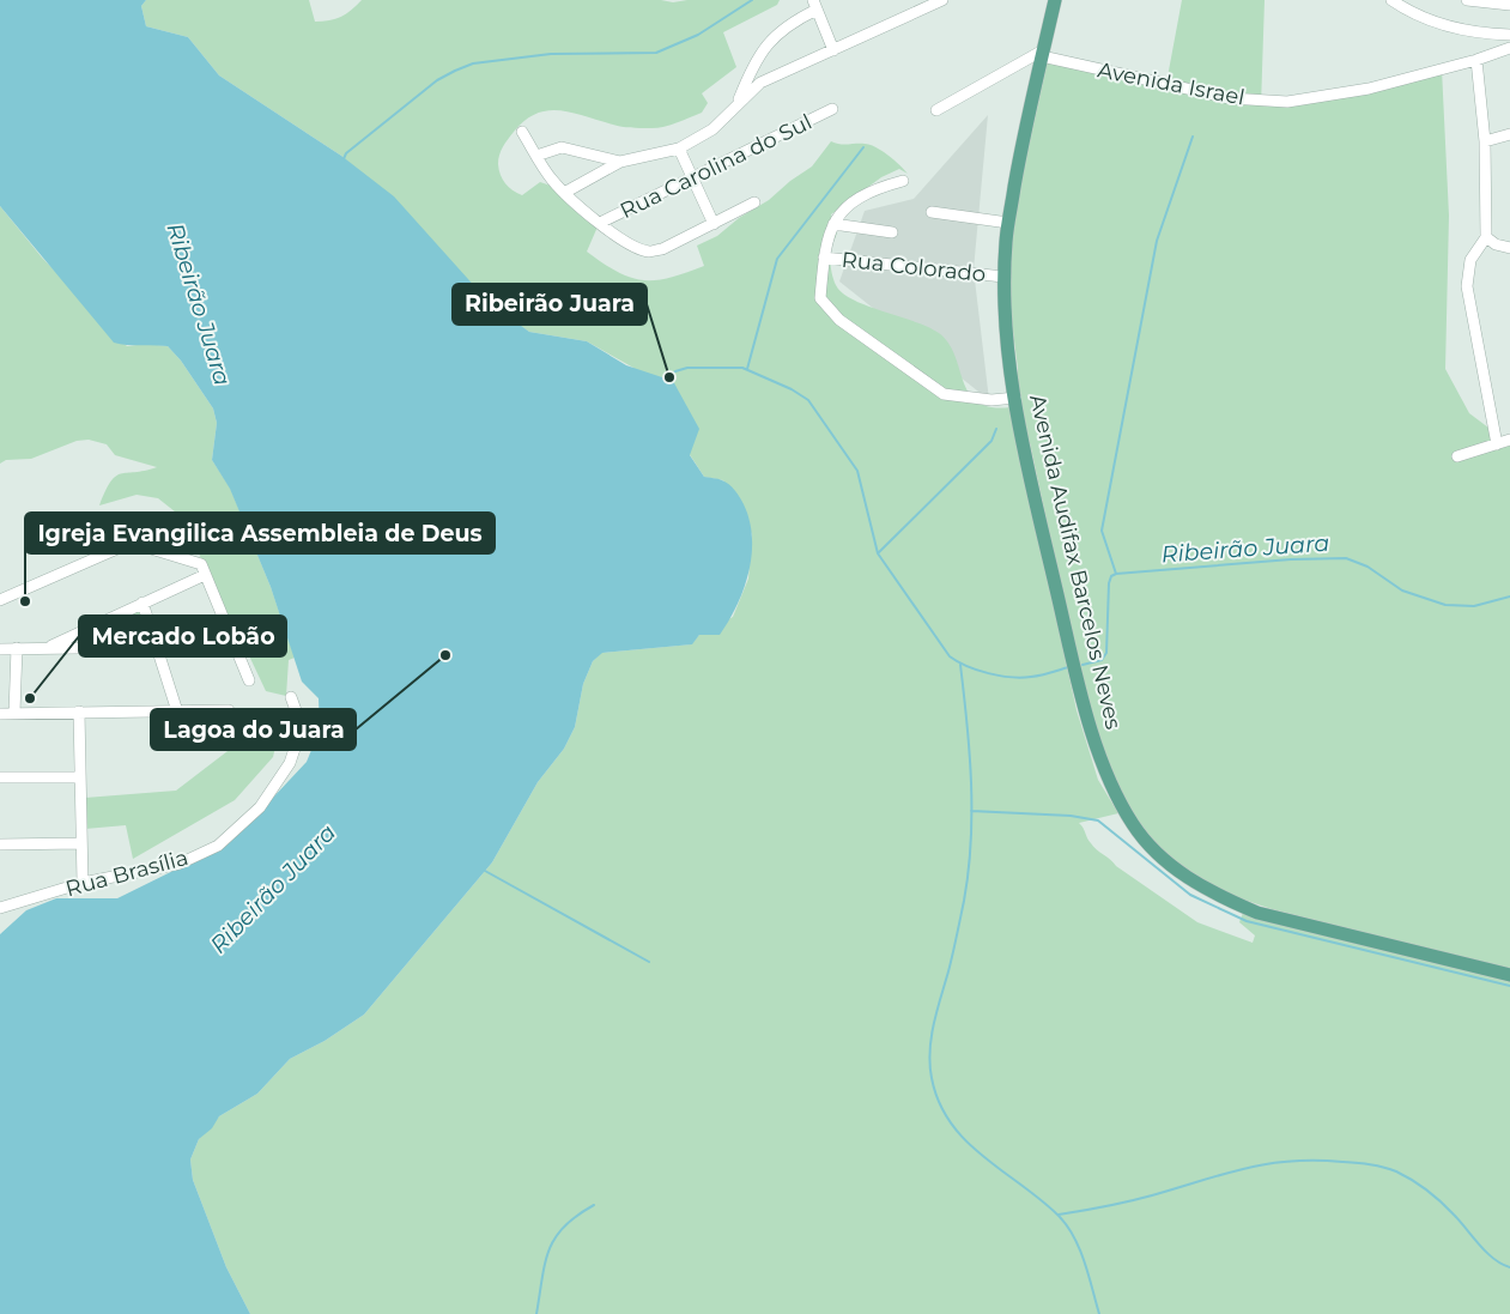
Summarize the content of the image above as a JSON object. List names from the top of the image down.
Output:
{
  "streets": {
    "main road": ["Avenida Audifax Barcelos Neves"],
    "street": [
      "Avenida Israel",
      "Rua Carolina do Sul",
      "Rua Colorado",
      "Rua Brasília"
    ]
  },
  "crossings": [
    ["Avenida Israel", "Avenida Audifax Barcelos Neves"],
    ["Rua Colorado", "Avenida Audifax Barcelos Neves"]
  ],
  "water": ["Ribeirão Juara"],
  "places": [
    "Ribeirão Juara",
    "Igreja Evangilica Assembleia de Deus",
    "Lagoa do Juara",
    "Mercado Lobão"
  ]
}
